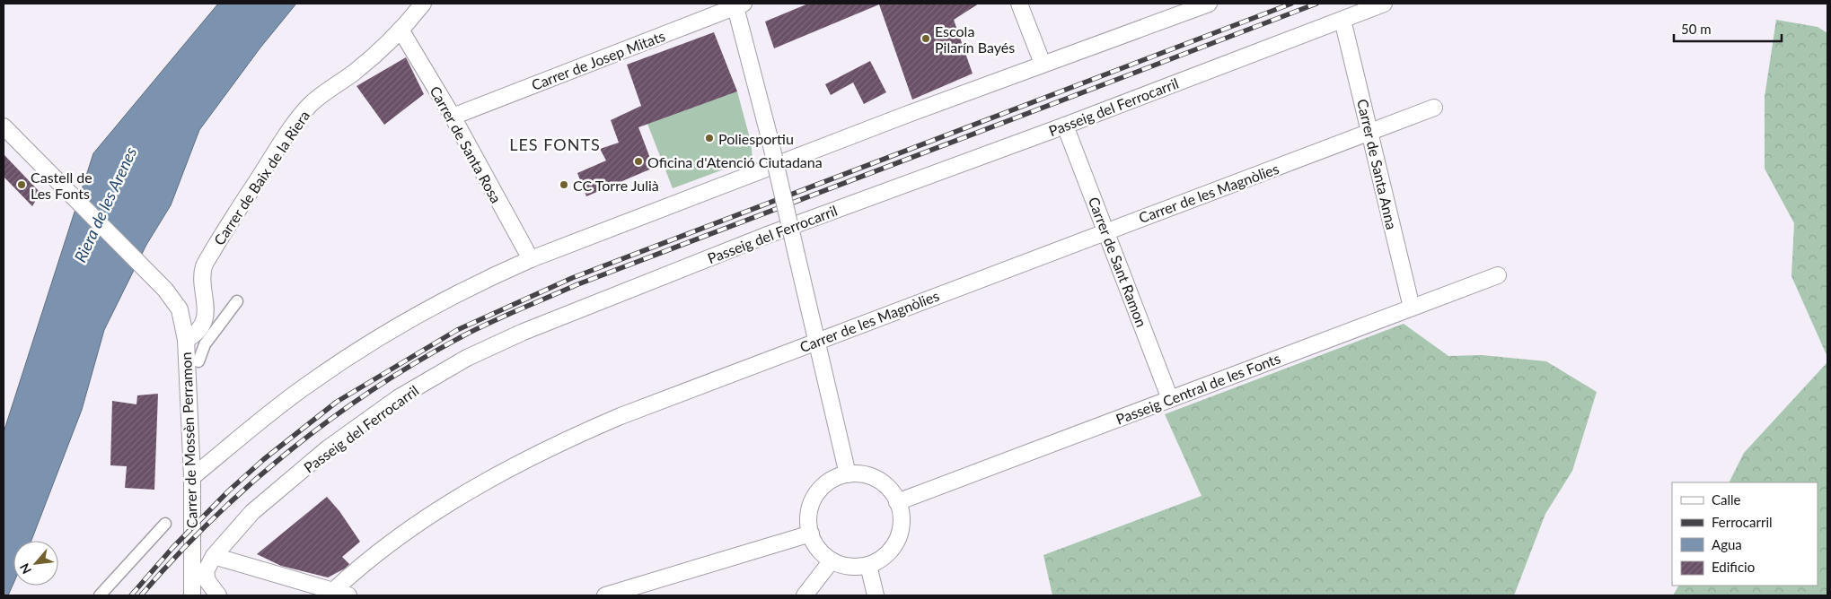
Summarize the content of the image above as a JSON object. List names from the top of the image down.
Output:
{
  "streets": {
    "street": [
      "Carrer de Josep Mitats",
      "Passeig del Ferrocarril",
      "Carrer de Santa Rosa",
      "Carrer de Santa Anna",
      "Carrer de Baix de la Riera",
      "Carrer de les Magnòlies",
      "Carrer de Sant Ramon",
      "Passeig Central de les Fonts",
      "Carrer de Mossèn Perramon"
    ]
  },
  "crossings": [
    ["Carrer de Josep Mitats", "Carrer de Santa Rosa"],
    ["Passeig del Ferrocarril", "Carrer de Santa Anna"],
    ["Passeig del Ferrocarril", "Carrer de Sant Ramon"],
    ["Carrer de Santa Rosa", "Carrer de Baix de la Riera"],
    ["Carrer de Santa Anna", "Carrer de les Magnòlies"],
    ["Carrer de Santa Anna", "Passeig Central de les Fonts"],
    ["Carrer de Baix de la Riera", "Carrer de Mossèn Perramon"],
    ["Carrer de les Magnòlies", "Carrer de Sant Ramon"],
    ["Carrer de Sant Ramon", "Passeig Central de les Fonts"]
  ],
  "districts": ["LES FONTS"],
  "water": ["Riera de les Arenes"],
  "places": [
    "Escola Pilarín Bayés",
    "Poliesportiu",
    "Oficina d'Atenció Ciutadana",
    "Castell de Les Fonts",
    "CC Torre Julià"
  ],
  "legend": [
    "Calle",
    "Ferrocarril",
    "Agua",
    "Edificio"
  ],
  "scale_bar": "50 m",
  "north": "bottom left"
}
